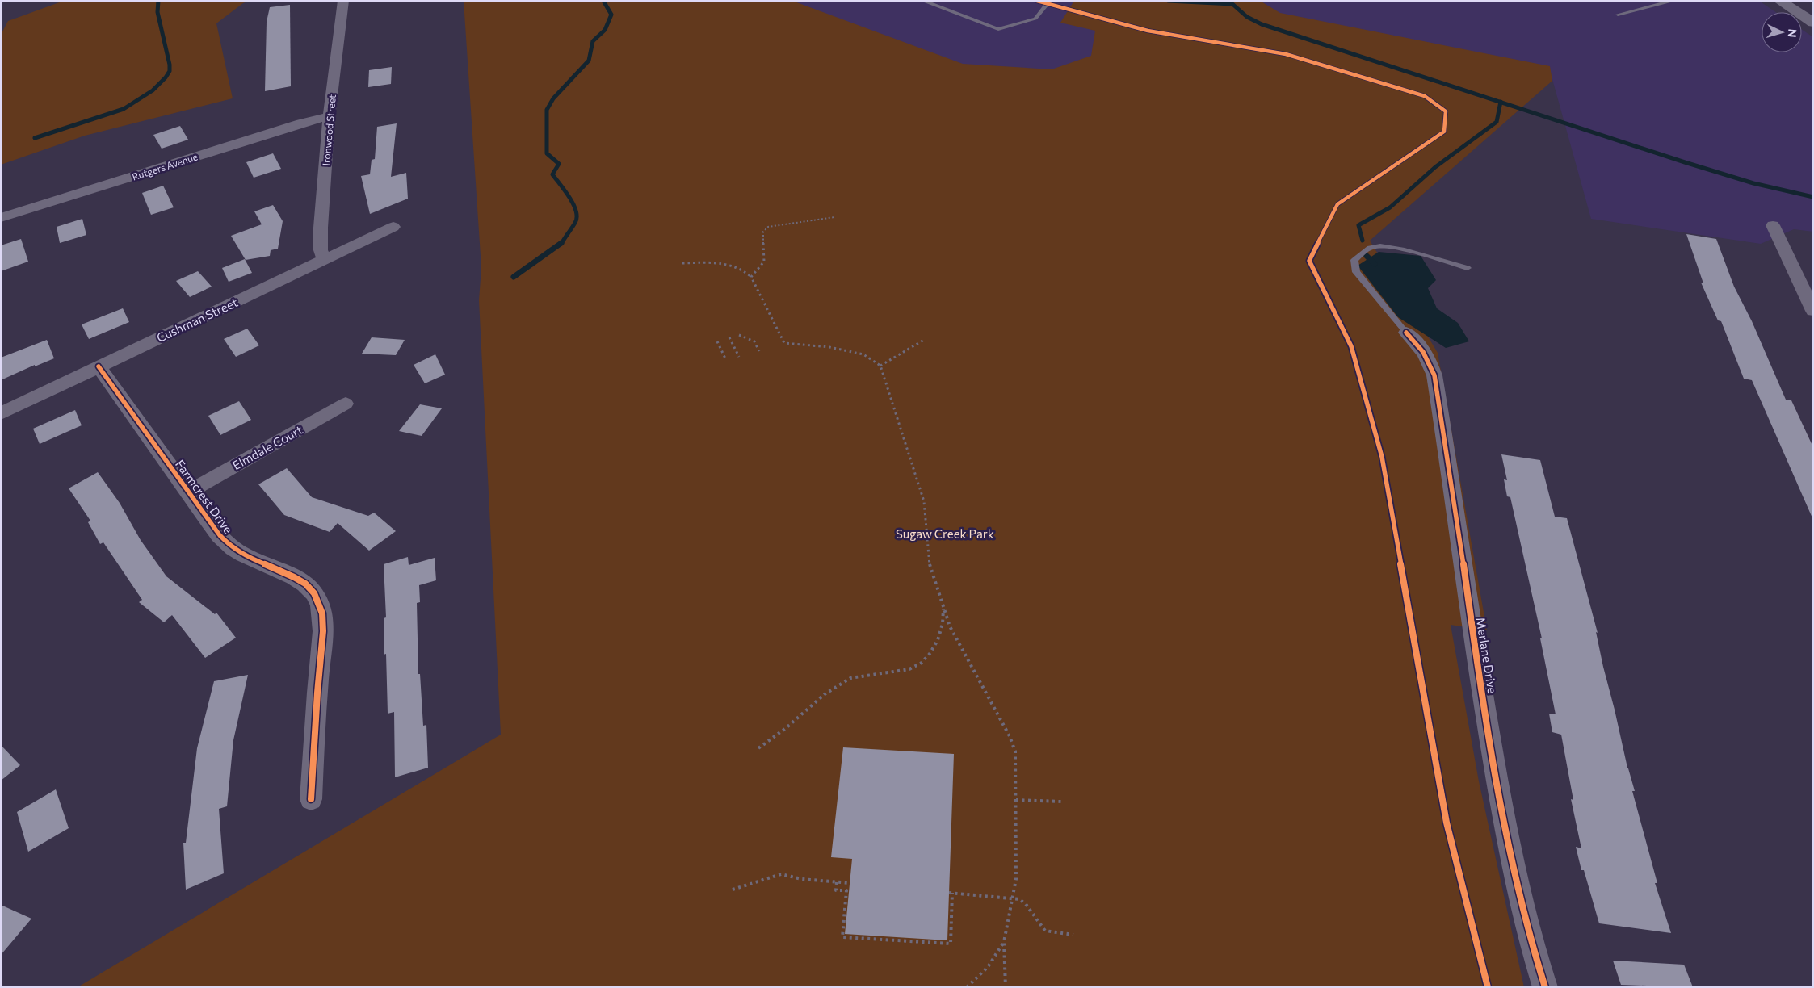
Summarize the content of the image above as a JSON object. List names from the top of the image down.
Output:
{
  "streets": {
    "street": [
      "Ironwood Street",
      "Rutgers Avenue",
      "Cushman Street",
      "Elmdale Court",
      "Farmcrest Drive",
      "Merlane Drive"
    ]
  },
  "crossings": [
    ["Ironwood Street", "Rutgers Avenue"],
    ["Ironwood Street", "Cushman Street"],
    ["Cushman Street", "Farmcrest Drive"],
    ["Elmdale Court", "Farmcrest Drive"]
  ],
  "parks": ["Sugaw Creek Park"],
  "north": "right"
}
